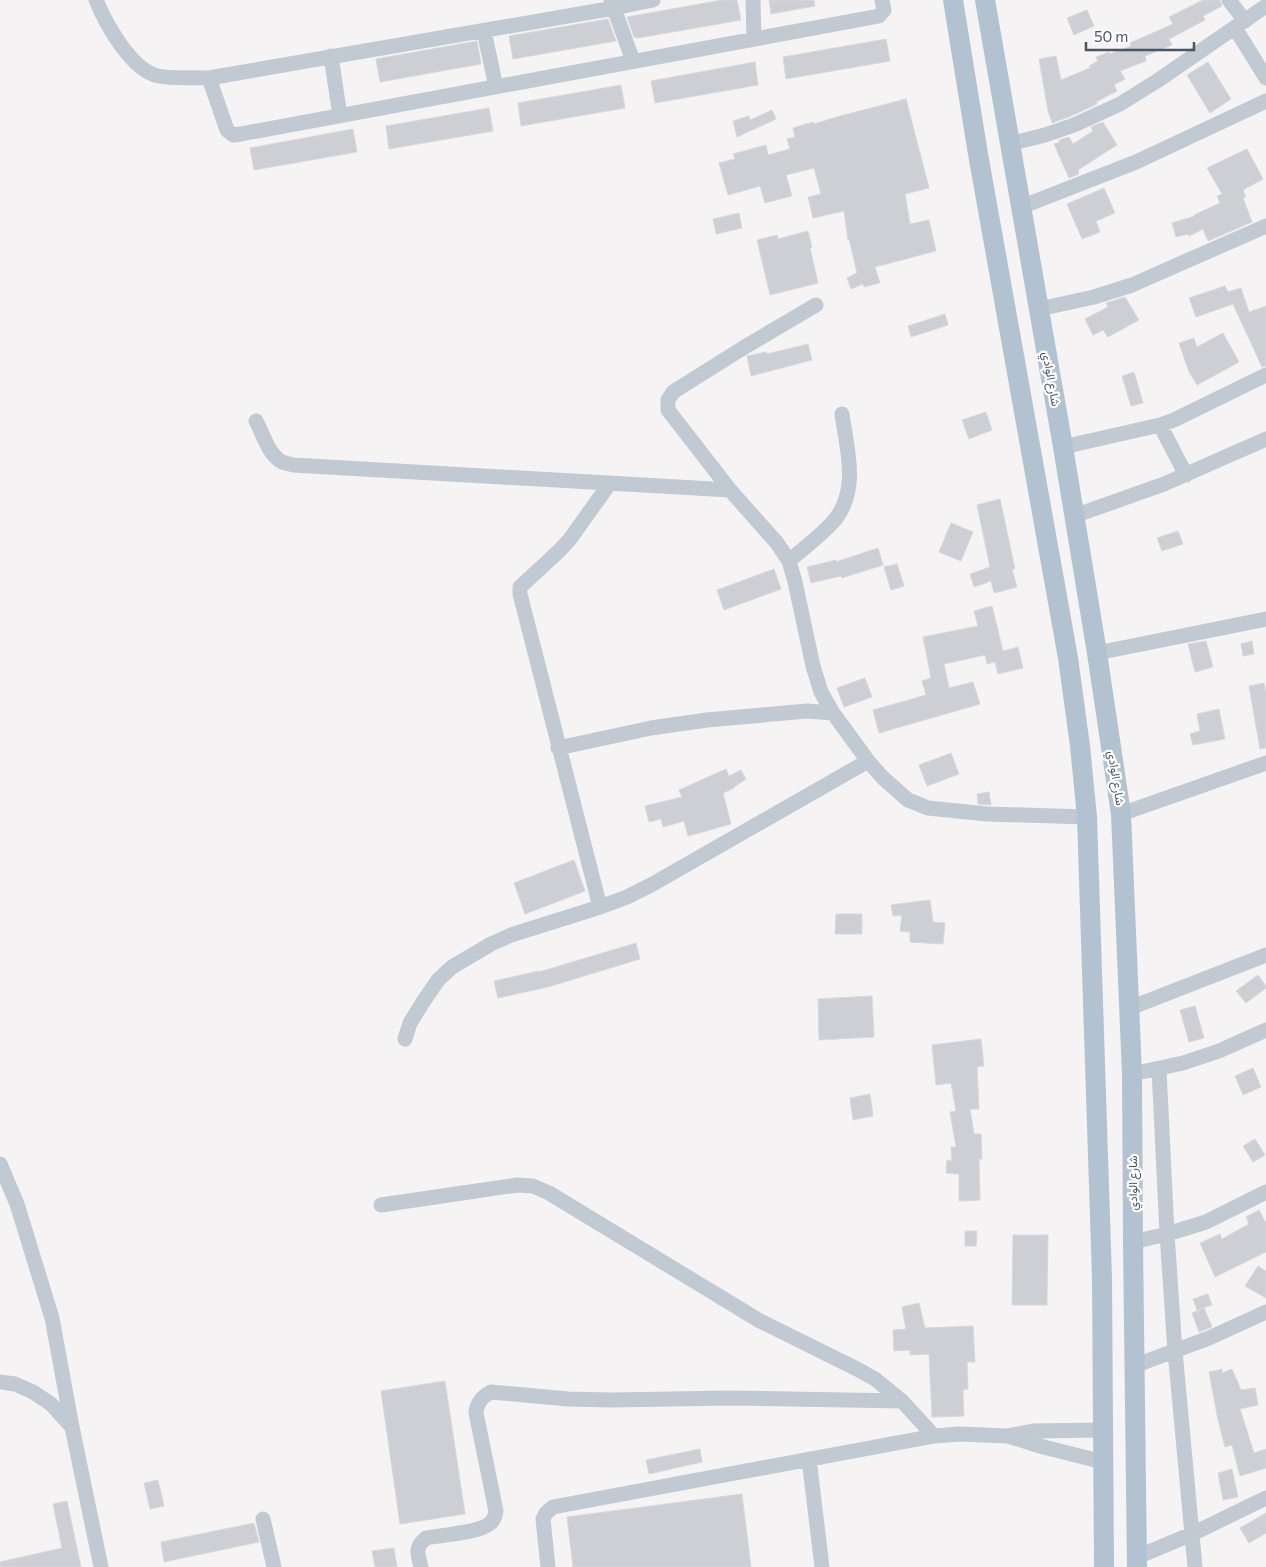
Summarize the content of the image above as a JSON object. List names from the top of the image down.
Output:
{
  "streets": {
    "main road": ["شارع الوادي"]
  },
  "scale_bar": "50 m"
}
